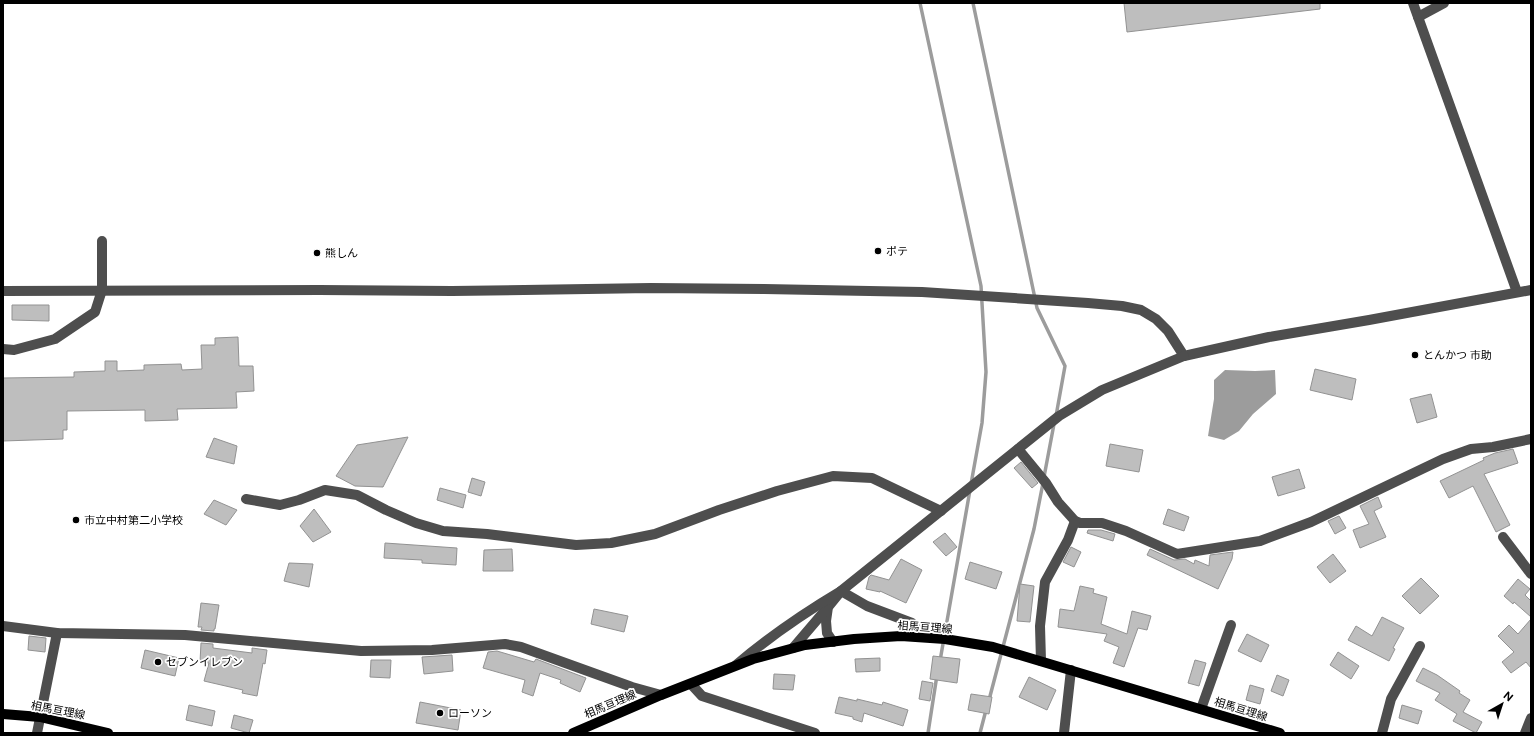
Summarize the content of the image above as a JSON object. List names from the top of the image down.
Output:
{
  "streets": {
    "main road": ["相馬亘理線"]
  },
  "places": [
    "ポテ",
    "熊しん",
    "とんかつ 市助",
    "市立中村第二小学校",
    "セブンイレブン",
    "ローソン"
  ],
  "north": "top right"
}
